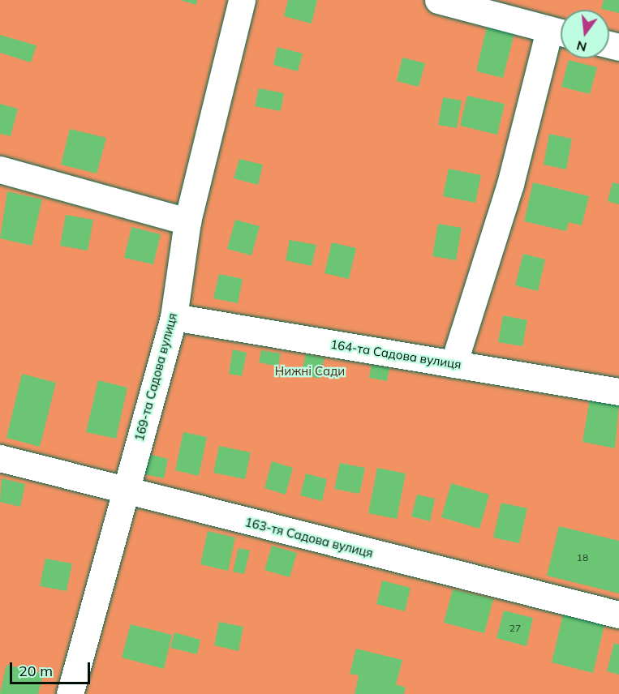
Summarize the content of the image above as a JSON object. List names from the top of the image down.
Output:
{
  "streets": {
    "street": ["164-та Садова вулиця", "169-та Садова вулиця", "163-тя Садова вулиця"]
  },
  "crossings": [
    ["164-та Садова вулиця", "169-та Садова вулиця"],
    ["169-та Садова вулиця", "163-тя Садова вулиця"]
  ],
  "parks": ["Нижні Сади"],
  "house_numbers": ["18", "27"],
  "scale_bar": "20 m",
  "north": "bottom"
}
